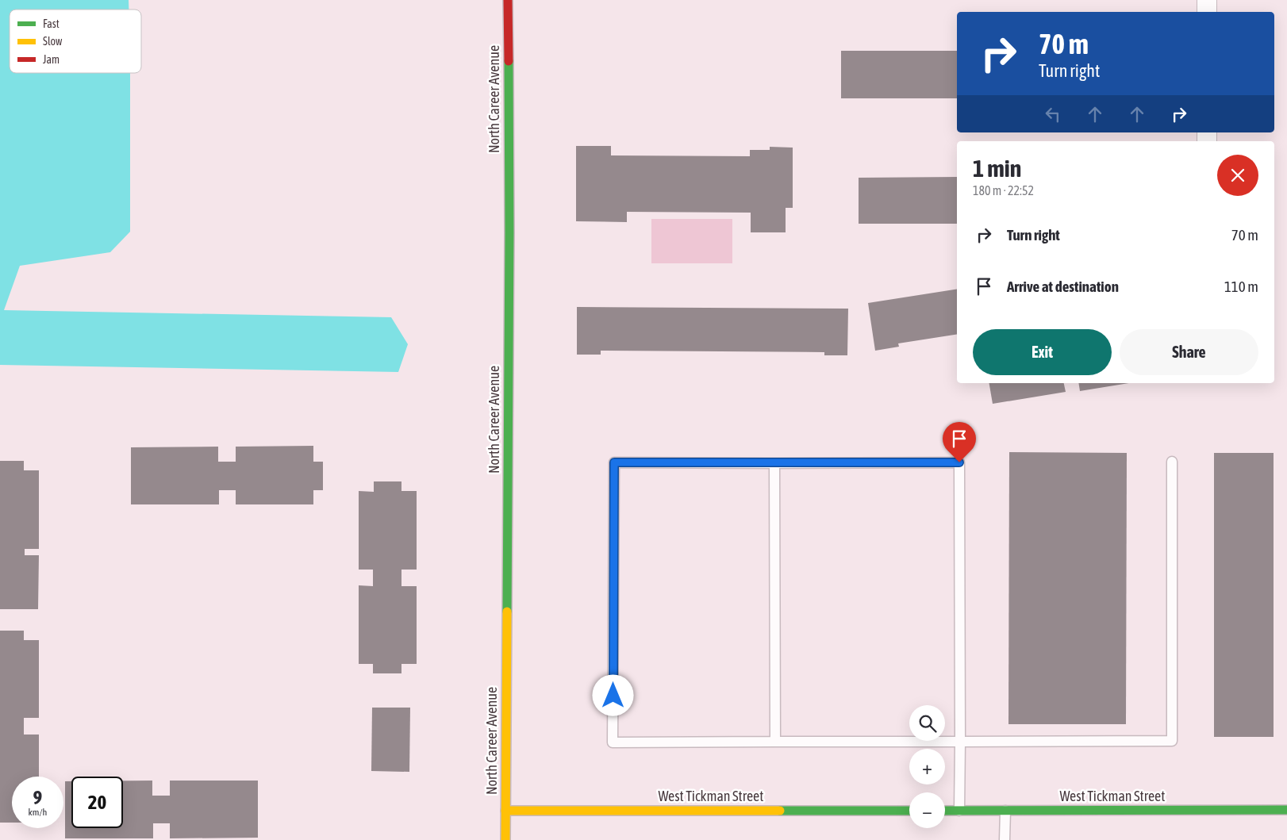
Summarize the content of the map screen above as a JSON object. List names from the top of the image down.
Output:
{
  "streets": {
    "street": ["North Career Avenue", "West Tickman Street"]
  },
  "crossings": [
    ["North Career Avenue", "West Tickman Street"]
  ],
  "legend": ["Fast", "Slow", "Jam"],
  "page": {
    "turn": ["70 m", "Turn right"],
    "heading": ["1 min", "180 m · 22:52"],
    "list": [
      {
        "name": "Turn right",
        "value": "70 m"
      },
      {
        "name": "Arrive at destination",
        "value": "110 m"
      }
    ],
    "buttons": ["Exit", "Share"],
    "map_buttons": ["+", "−"],
    "speed": "9 km/h",
    "limit": "20"
  }
}
